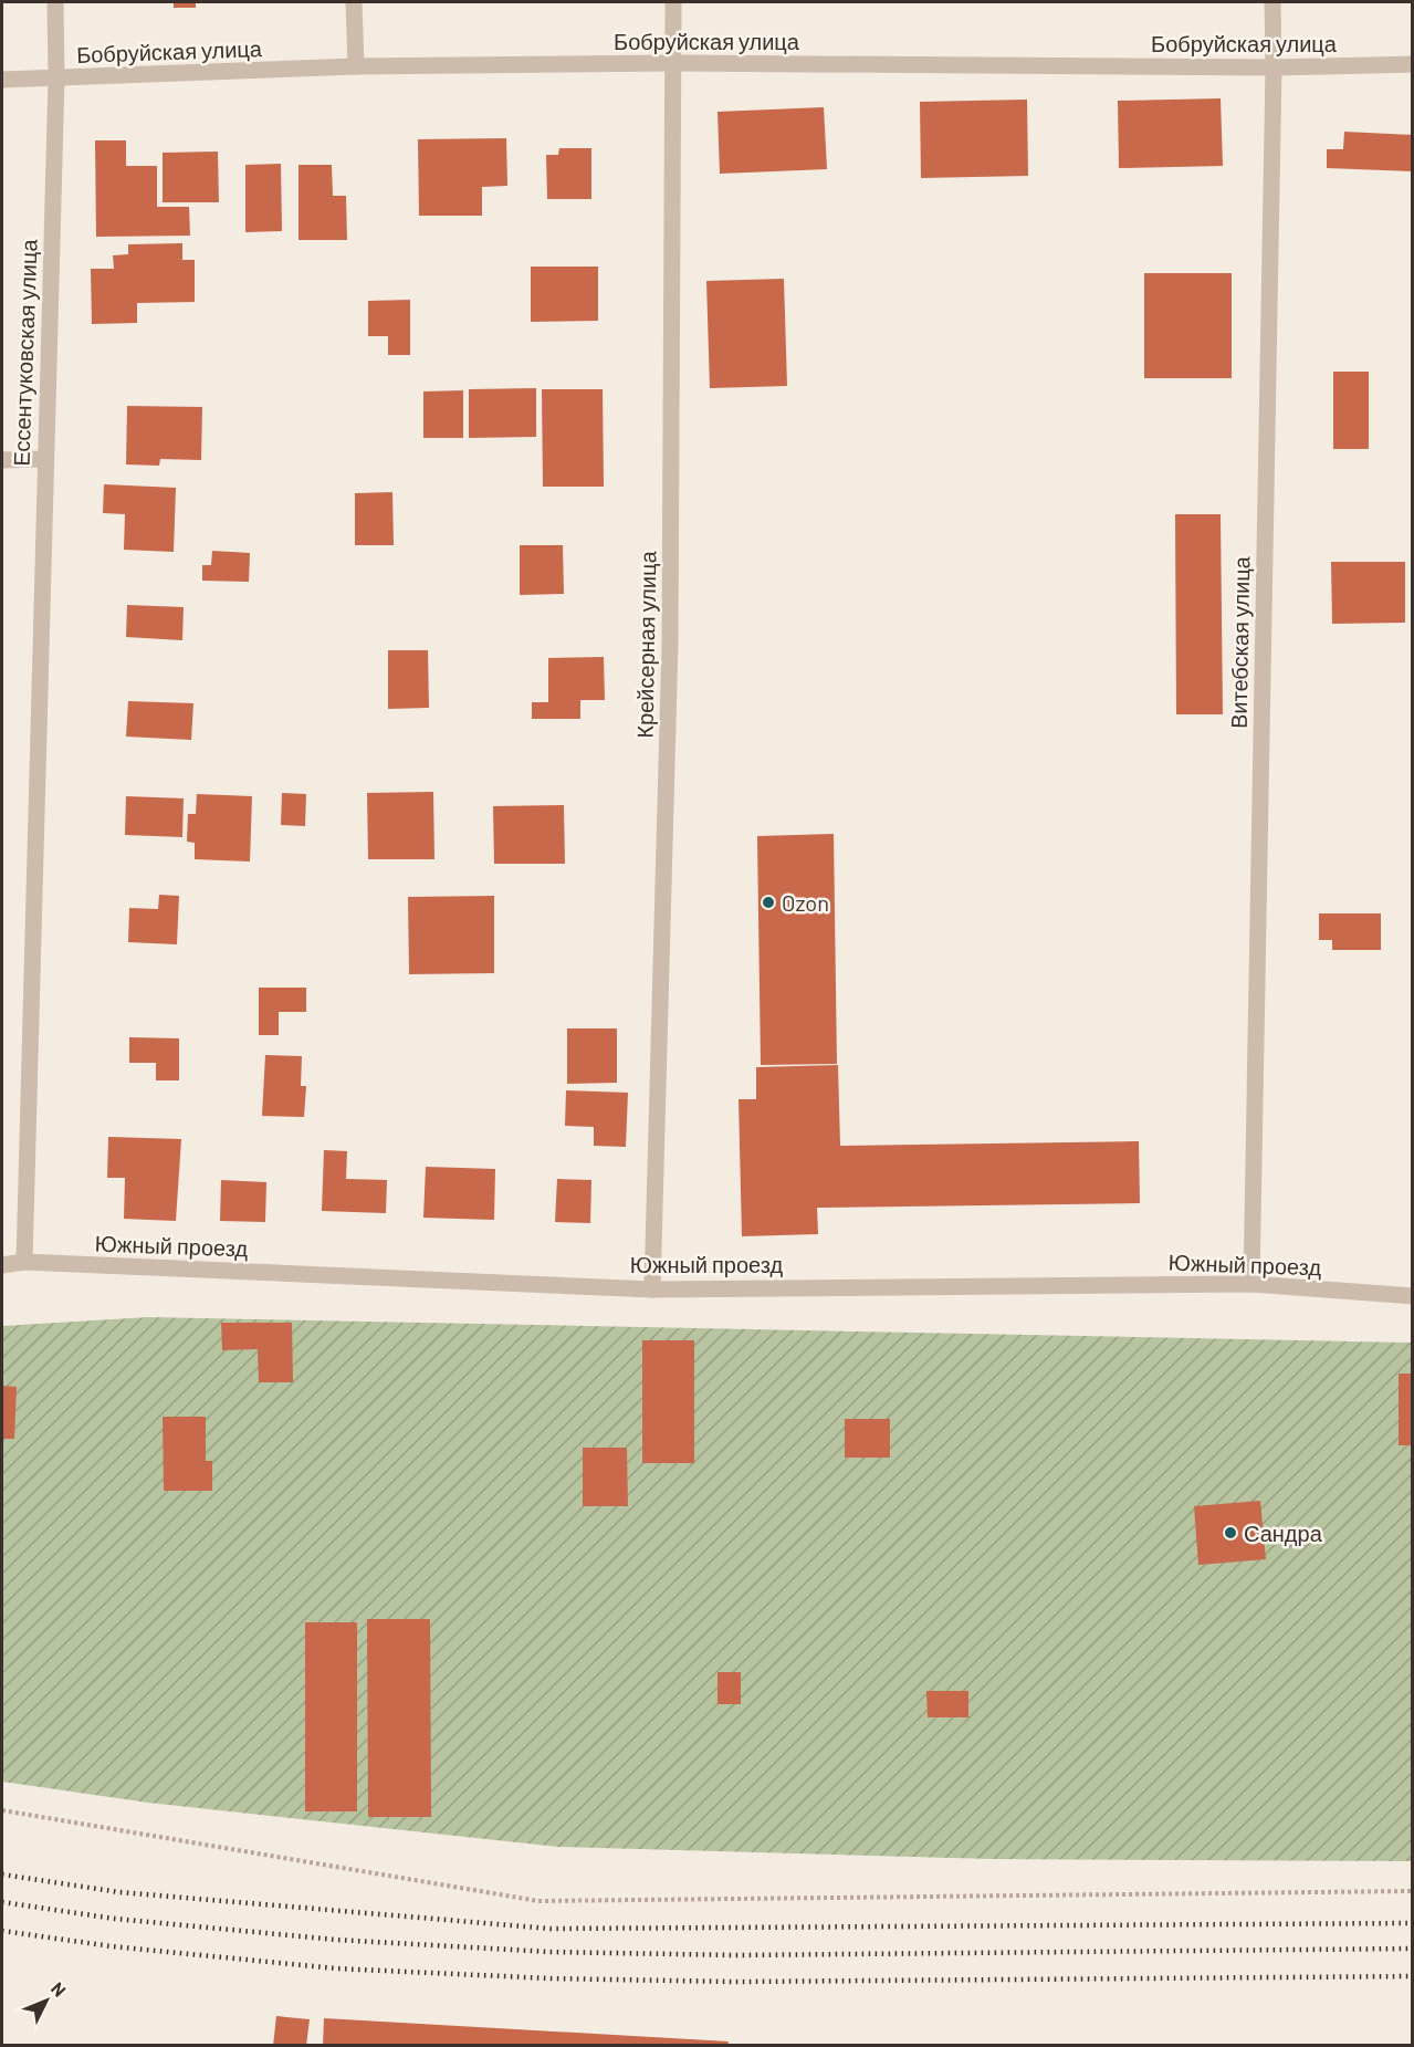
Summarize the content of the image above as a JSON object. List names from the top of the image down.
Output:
{
  "streets": {
    "street": [
      "Бобруйская улица",
      "Ессентуковская улица",
      "Витебская улица",
      "Крейсерная улица",
      "Южный проезд"
    ]
  },
  "crossings": [
    ["Бобруйская улица", "Ессентуковская улица"],
    ["Бобруйская улица", "Витебская улица"],
    ["Бобруйская улица", "Крейсерная улица"],
    ["Ессентуковская улица", "Южный проезд"],
    ["Витебская улица", "Южный проезд"],
    ["Крейсерная улица", "Южный проезд"]
  ],
  "places": ["Ozon", "Сандра"],
  "north": "top right"
}
